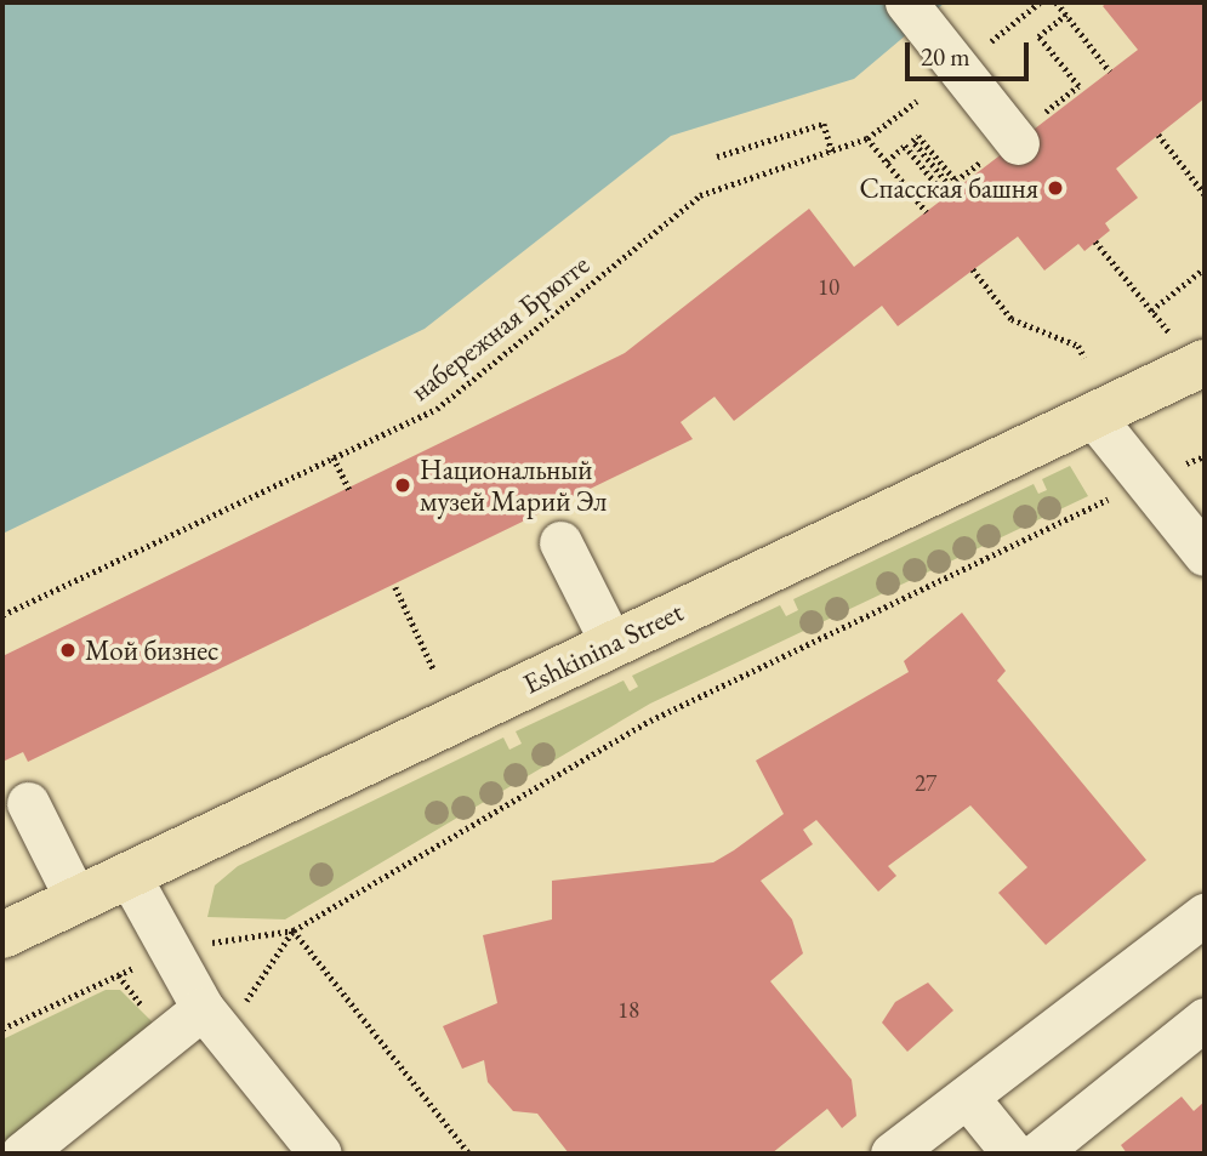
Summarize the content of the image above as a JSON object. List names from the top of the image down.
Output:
{
  "streets": {
    "main road": ["Eshkinina Street"],
    "path": ["набережная Брюгге"]
  },
  "places": ["Спасская башня", "Национальный музей Марий Эл", "Мой бизнес"],
  "house_numbers": ["10", "27", "18"],
  "scale_bar": "20 m"
}
